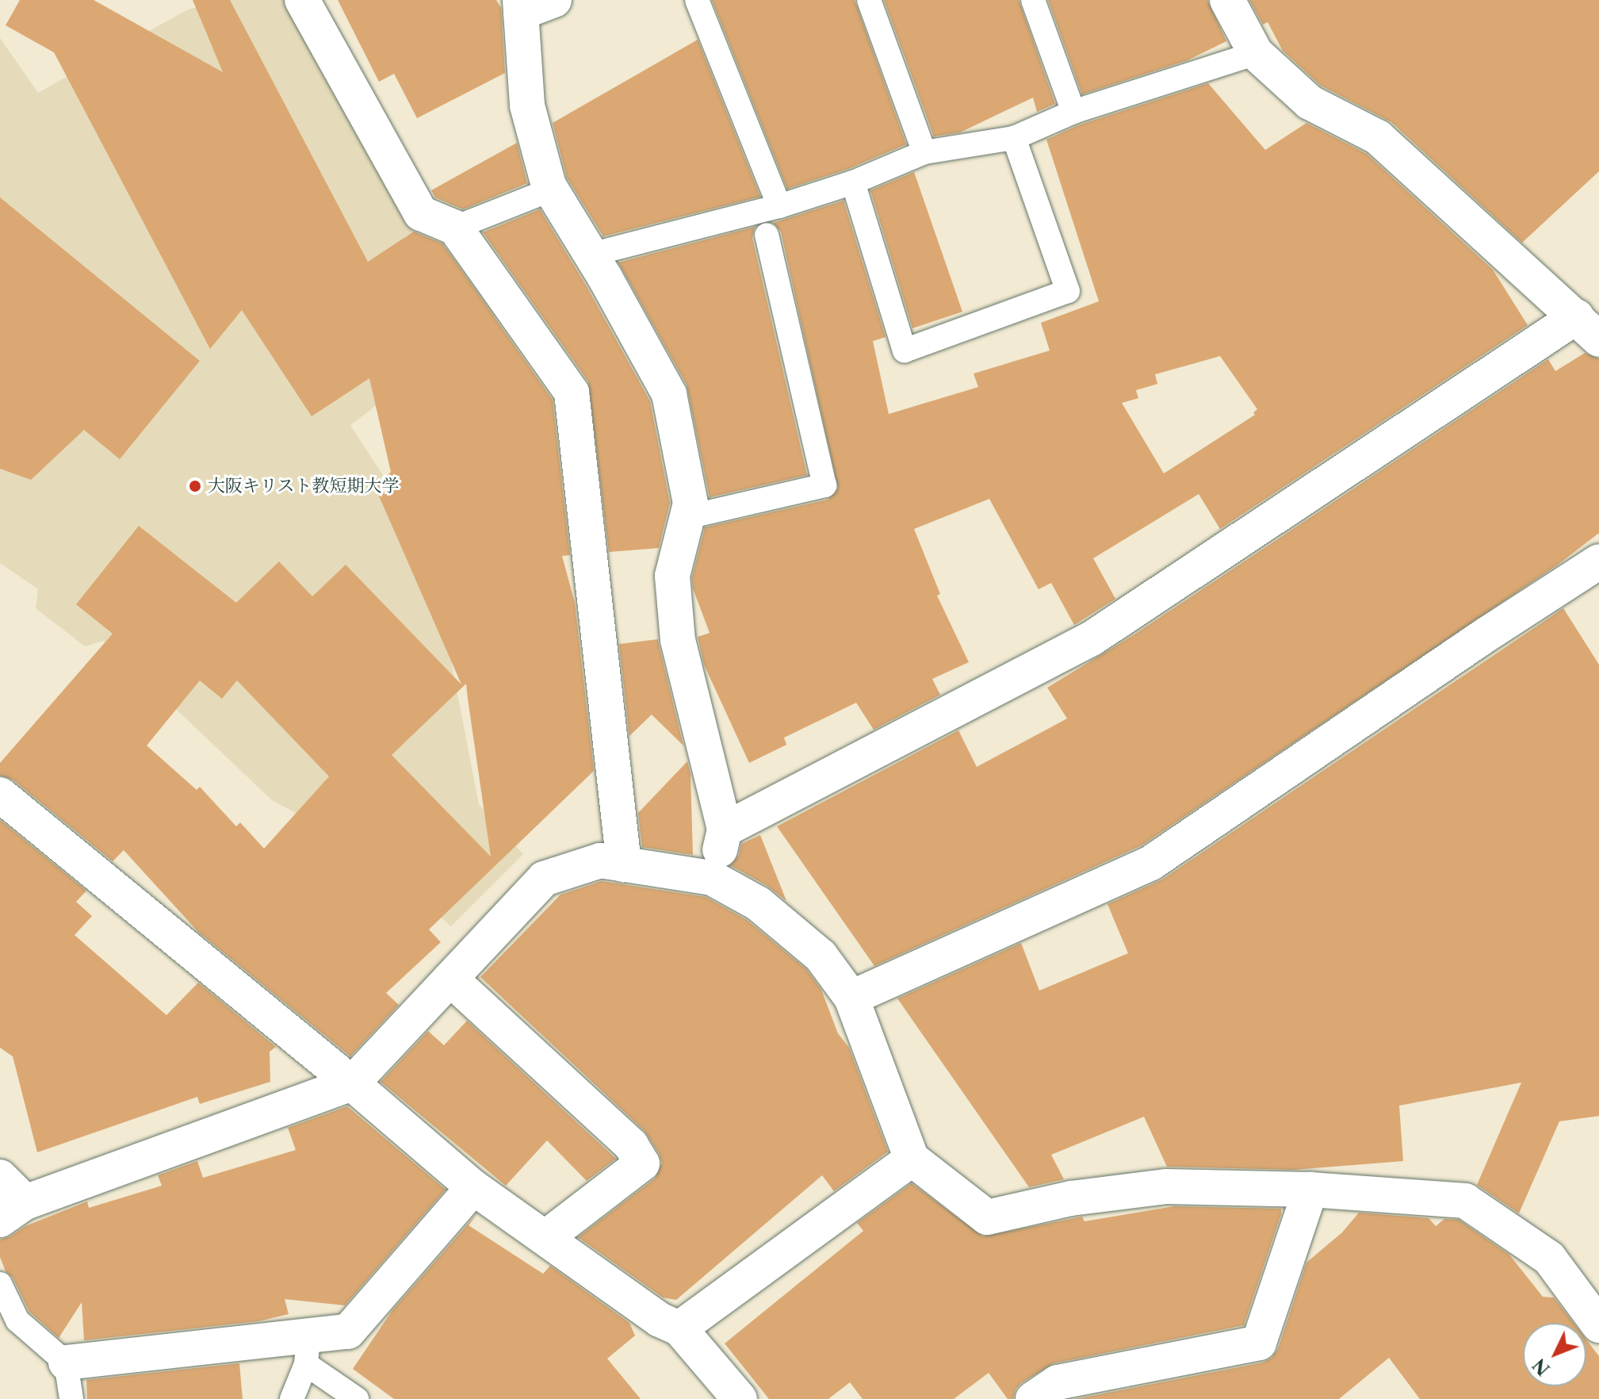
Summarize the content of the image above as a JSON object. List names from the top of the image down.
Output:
{
  "places": ["大阪キリスト教短期大学"],
  "north": "bottom left"
}
